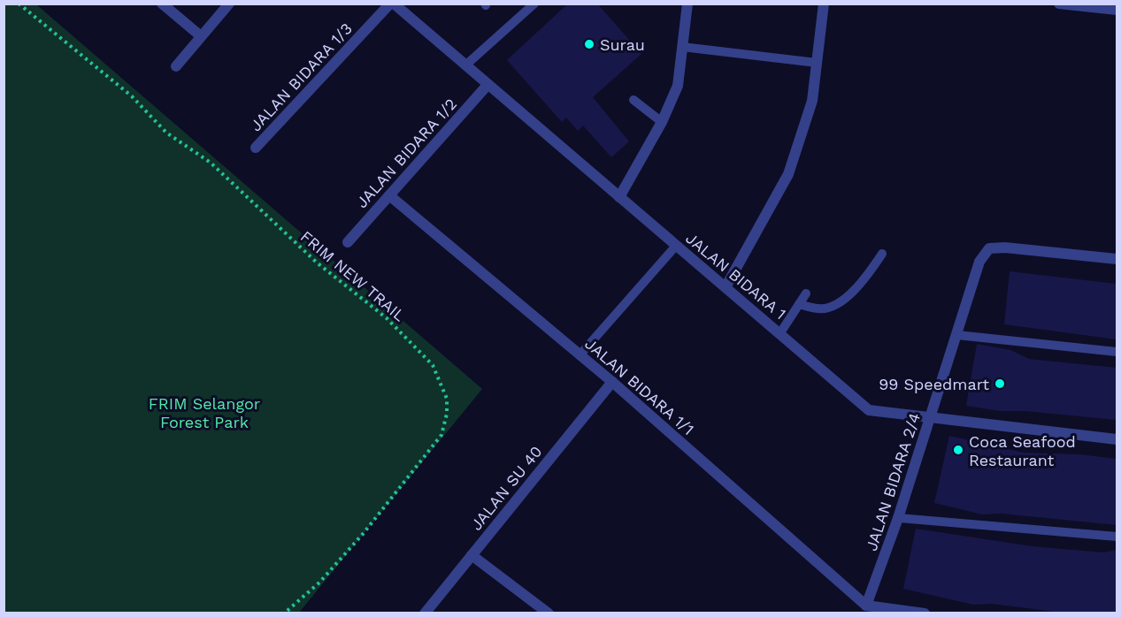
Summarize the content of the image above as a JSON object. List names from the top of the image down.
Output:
{
  "streets": {
    "street": [
      "JALAN BIDARA 1/3",
      "JALAN BIDARA 1/2",
      "JALAN BIDARA 1",
      "JALAN BIDARA 1/1",
      "JALAN BIDARA 2/4",
      "JALAN SU 40"
    ],
    "path": ["FRIM NEW TRAIL"]
  },
  "crossings": [
    ["JALAN BIDARA 1/3", "JALAN BIDARA 1"],
    ["JALAN BIDARA 1/2", "JALAN BIDARA 1"],
    ["JALAN BIDARA 1/2", "JALAN BIDARA 1/1"],
    ["JALAN BIDARA 1", "JALAN BIDARA 2/4"],
    ["JALAN BIDARA 1/1", "JALAN BIDARA 2/4"],
    ["JALAN BIDARA 1/1", "JALAN SU 40"]
  ],
  "parks": ["FRIM Selangor Forest Park"],
  "places": ["Surau", "99 Speedmart", "Coca Seafood Restaurant"]
}
